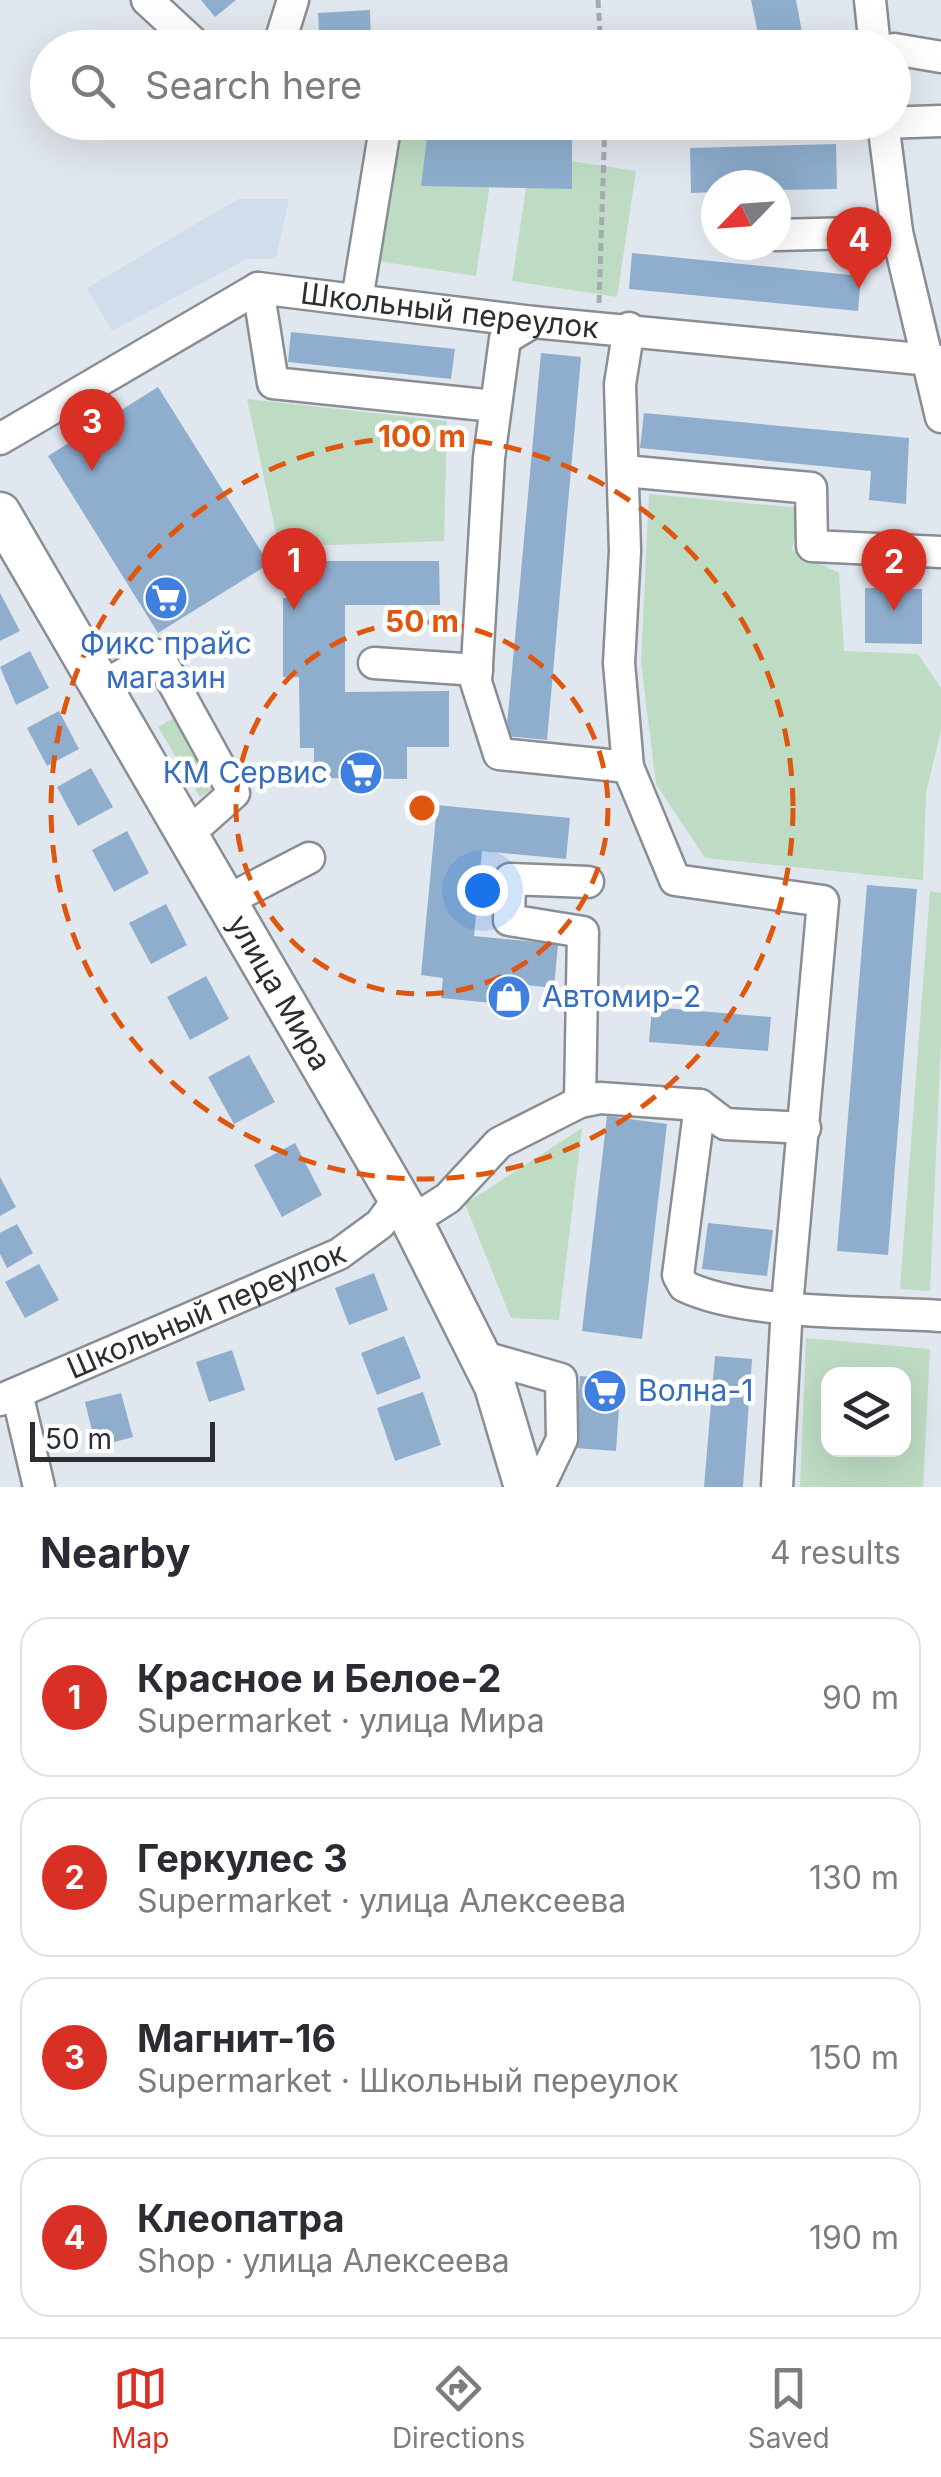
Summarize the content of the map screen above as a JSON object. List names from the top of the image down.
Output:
{
  "streets": {
    "main road": ["улица Мира"],
    "street": ["Школьный переулок"]
  },
  "crossings": [
    ["Школьный переулок", "улица Мира"]
  ],
  "places": {
    "supermarket": ["Фикс прайс магазин", "КМ Сервис", "Волна-1"],
    "shop": ["Автомир-2"]
  },
  "scale_bar": "50 m",
  "north": "bottom left",
  "page": {
    "search": "Search here",
    "pins": [
      "4",
      "3",
      "1",
      "2"
    ],
    "scale": "50 m",
    "heading": ["Nearby", "4 results"],
    "list": [
      {
        "mark": "1",
        "name": "Красное и Белое-2",
        "note": "Supermarket · улица Мира",
        "value": "90 m"
      },
      {
        "mark": "2",
        "name": "Геркулес 3",
        "note": "Supermarket · улица Алексеева",
        "value": "130 m"
      },
      {
        "mark": "3",
        "name": "Магнит-16",
        "note": "Supermarket · Школьный переулок",
        "value": "150 m"
      },
      {
        "mark": "4",
        "name": "Клеопатра",
        "note": "Shop · улица Алексеева",
        "value": "190 m"
      }
    ],
    "nav": ["Map", "Directions", "Saved"]
  },
  "rings": ["100 m", "50 m"]
}
